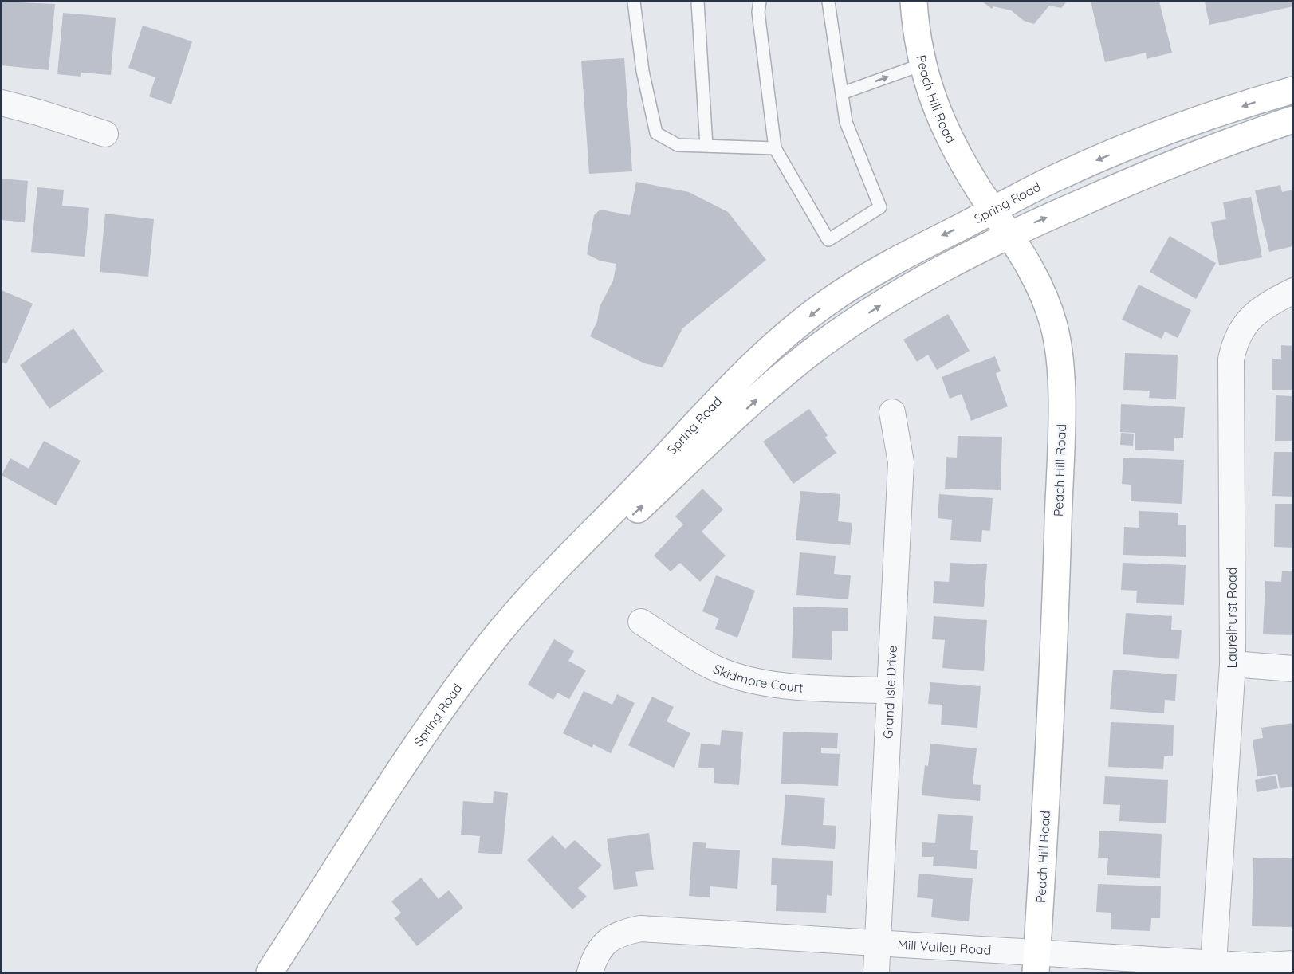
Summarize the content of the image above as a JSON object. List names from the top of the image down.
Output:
{
  "streets": {
    "main road": ["Peach Hill Road", "Spring Road"],
    "street": [
      "Laurelhurst Road",
      "Skidmore Court",
      "Grand Isle Drive",
      "Mill Valley Road"
    ]
  },
  "crossings": [
    ["Peach Hill Road", "Spring Road"],
    ["Peach Hill Road", "Mill Valley Road"],
    ["Laurelhurst Road", "Mill Valley Road"],
    ["Skidmore Court", "Grand Isle Drive"],
    ["Grand Isle Drive", "Mill Valley Road"]
  ]
}
